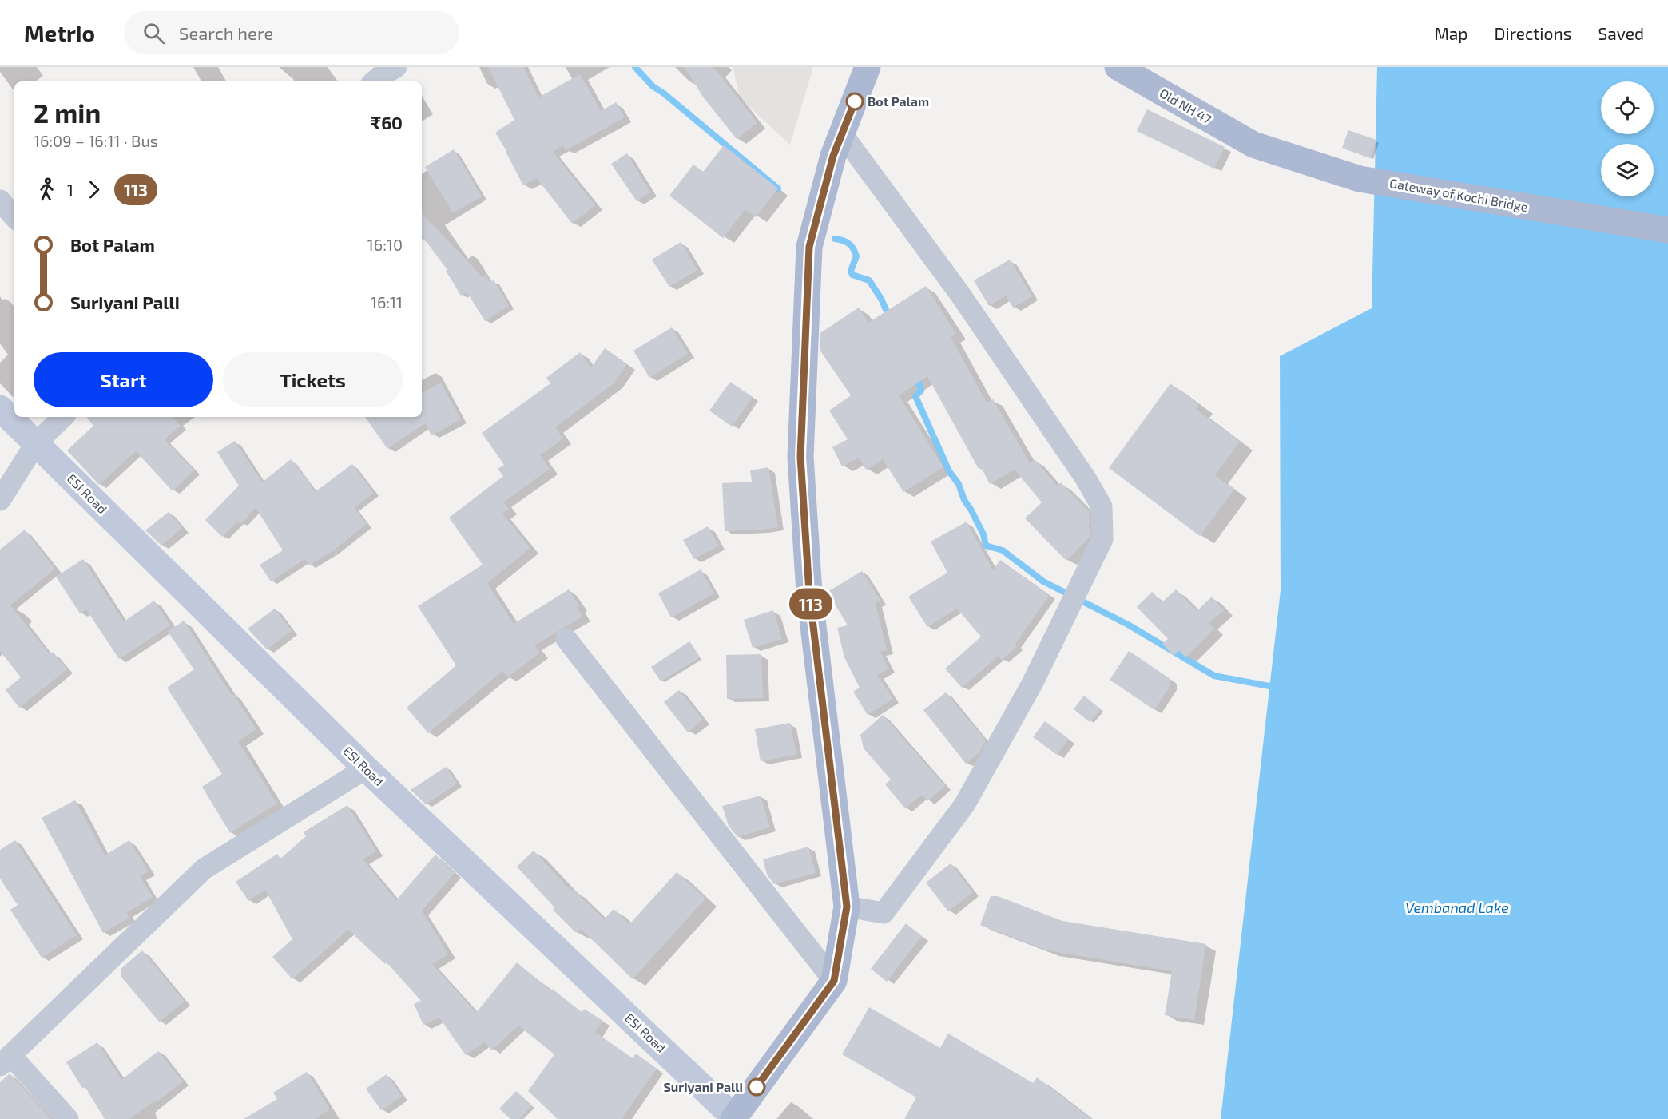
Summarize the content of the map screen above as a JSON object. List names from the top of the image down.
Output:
{
  "streets": {
    "main road": ["Old NH 47", "Gateway of Kochi Bridge", "ESI Road"]
  },
  "crossings": [
    ["Old NH 47", "Gateway of Kochi Bridge"]
  ],
  "water": ["Vembanad Lake"],
  "places": ["Bot Palam", "Suriyani Palli"],
  "lines": ["bus line 113"],
  "page": {
    "header": "Metrio",
    "search": "Search here",
    "nav": ["Map", "Directions", "Saved"],
    "on_map": "113",
    "heading": ["2 min", "16:09 – 16:11 · Bus", "₹60"],
    "legs": ["1", "113"],
    "list": [
      {
        "name": "Bot Palam",
        "value": "16:10"
      },
      {
        "name": "Suriyani Palli",
        "value": "16:11"
      }
    ],
    "buttons": ["Start", "Tickets"]
  }
}
